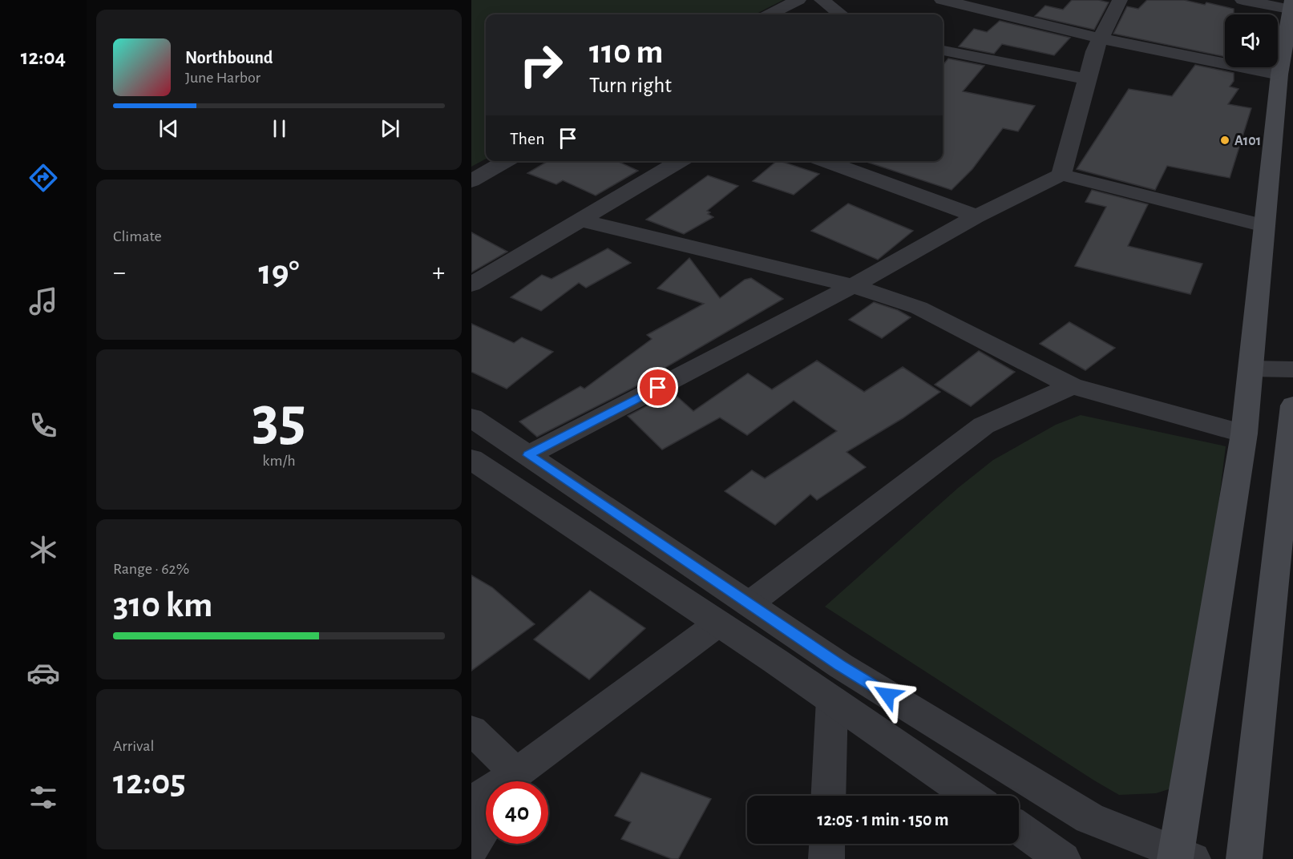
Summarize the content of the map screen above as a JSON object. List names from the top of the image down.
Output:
{
  "places": ["A101"],
  "page": {
    "tabs": "12:04",
    "turn": ["110 m", "Turn right"],
    "song": ["Northbound", "June Harbor"],
    "then": "Then",
    "tile": [
      "Climate",
      ["35", "km/h"],
      ["Range · 62%", "310 km"],
      ["Arrival", "12:05"]
    ],
    "heat": ["−", "19°", "+"],
    "limit": "40",
    "trip": "12:05 · 1 min · 150 m"
  }
}
